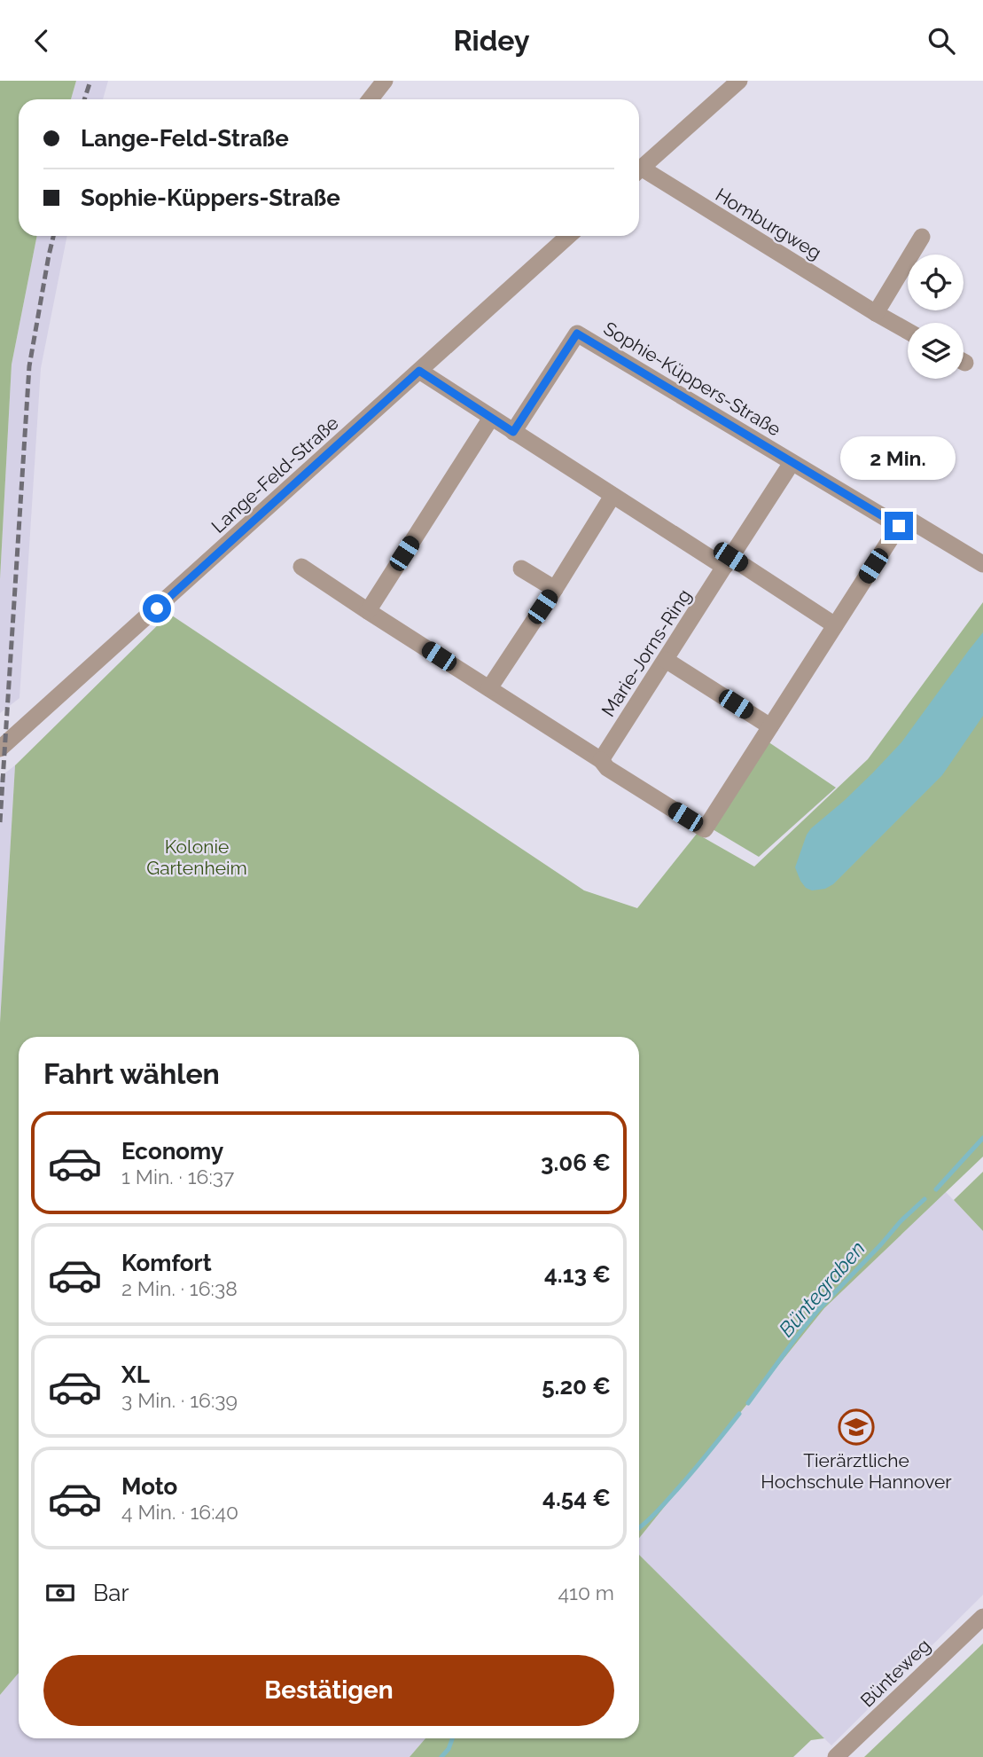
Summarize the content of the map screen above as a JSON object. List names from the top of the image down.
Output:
{
  "streets": {
    "street": [
      "Homburgweg",
      "Sophie-Küppers-Straße",
      "Lange-Feld-Straße",
      "Marie-Jorns-Ring",
      "Bünteweg"
    ]
  },
  "water": ["Büntegraben"],
  "parks": ["Kolonie Gartenheim"],
  "places": {
    "school or university": ["Tierärztliche Hochschule Hannover"]
  },
  "page": {
    "header": "Ridey",
    "banner": ["Lange-Feld-Straße", "Sophie-Küppers-Straße"],
    "bubble": "2 Min.",
    "heading": "Fahrt wählen",
    "list": [
      {
        "name": "Economy",
        "note": "1 Min. · 16:37",
        "value": "3.06 €"
      },
      {
        "name": "Komfort",
        "note": "2 Min. · 16:38",
        "value": "4.13 €"
      },
      {
        "name": "XL",
        "note": "3 Min. · 16:39",
        "value": "5.20 €"
      },
      {
        "name": "Moto",
        "note": "4 Min. · 16:40",
        "value": "4.54 €"
      }
    ],
    "pay": ["Bar", "410 m"],
    "buttons": "Bestätigen"
  }
}
